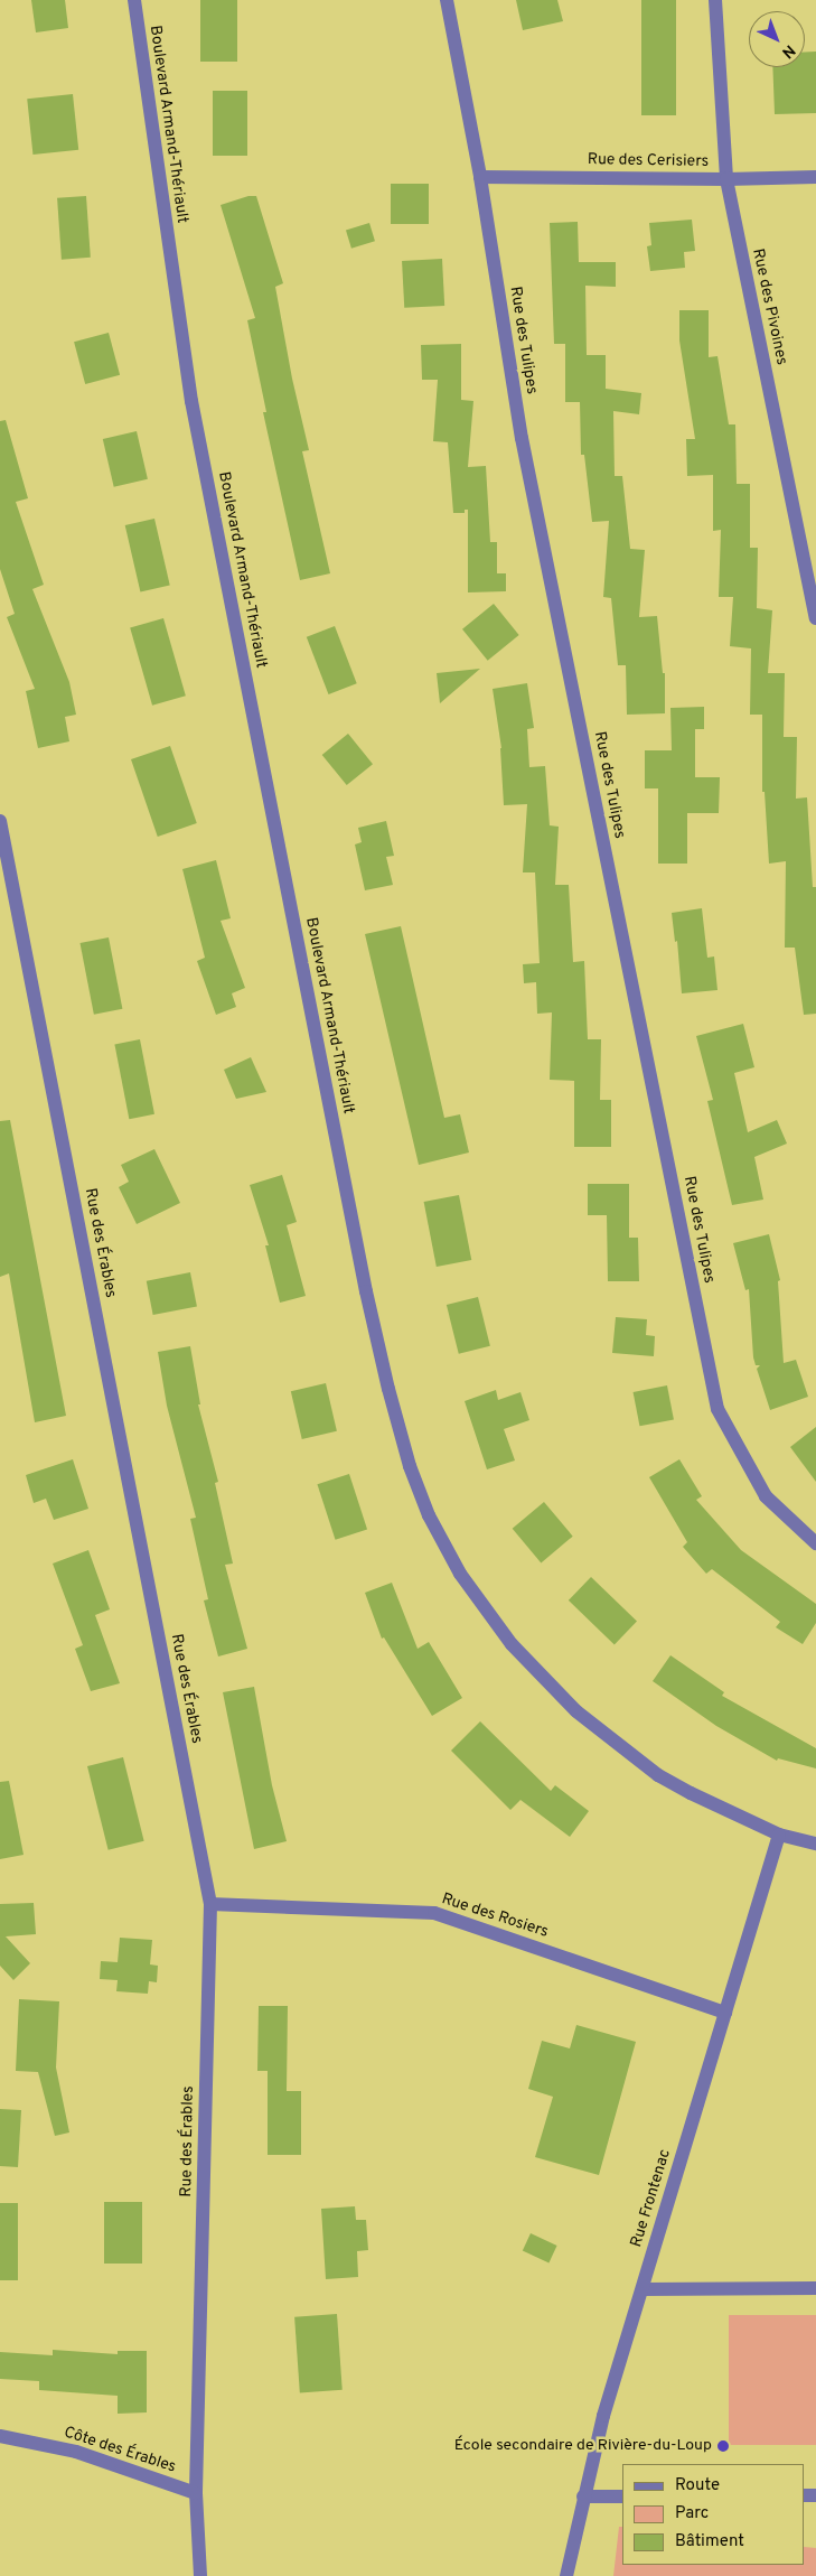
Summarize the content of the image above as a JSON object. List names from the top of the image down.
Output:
{
  "streets": {
    "street": [
      "Boulevard Armand-Thériault",
      "Rue des Cerisiers",
      "Rue des Pivoines",
      "Rue des Tulipes",
      "Rue des Érables",
      "Rue des Rosiers",
      "Rue Frontenac",
      "Côte des Érables"
    ]
  },
  "crossings": [
    ["Boulevard Armand-Thériault", "Rue Frontenac"],
    ["Rue des Cerisiers", "Rue des Pivoines"],
    ["Rue des Cerisiers", "Rue des Tulipes"],
    ["Rue des Érables", "Rue des Rosiers"],
    ["Rue des Érables", "Côte des Érables"],
    ["Rue des Rosiers", "Rue Frontenac"]
  ],
  "places": ["École secondaire de Rivière-du-Loup"],
  "legend": ["Route", "Parc", "Bâtiment"],
  "north": "bottom right"
}
